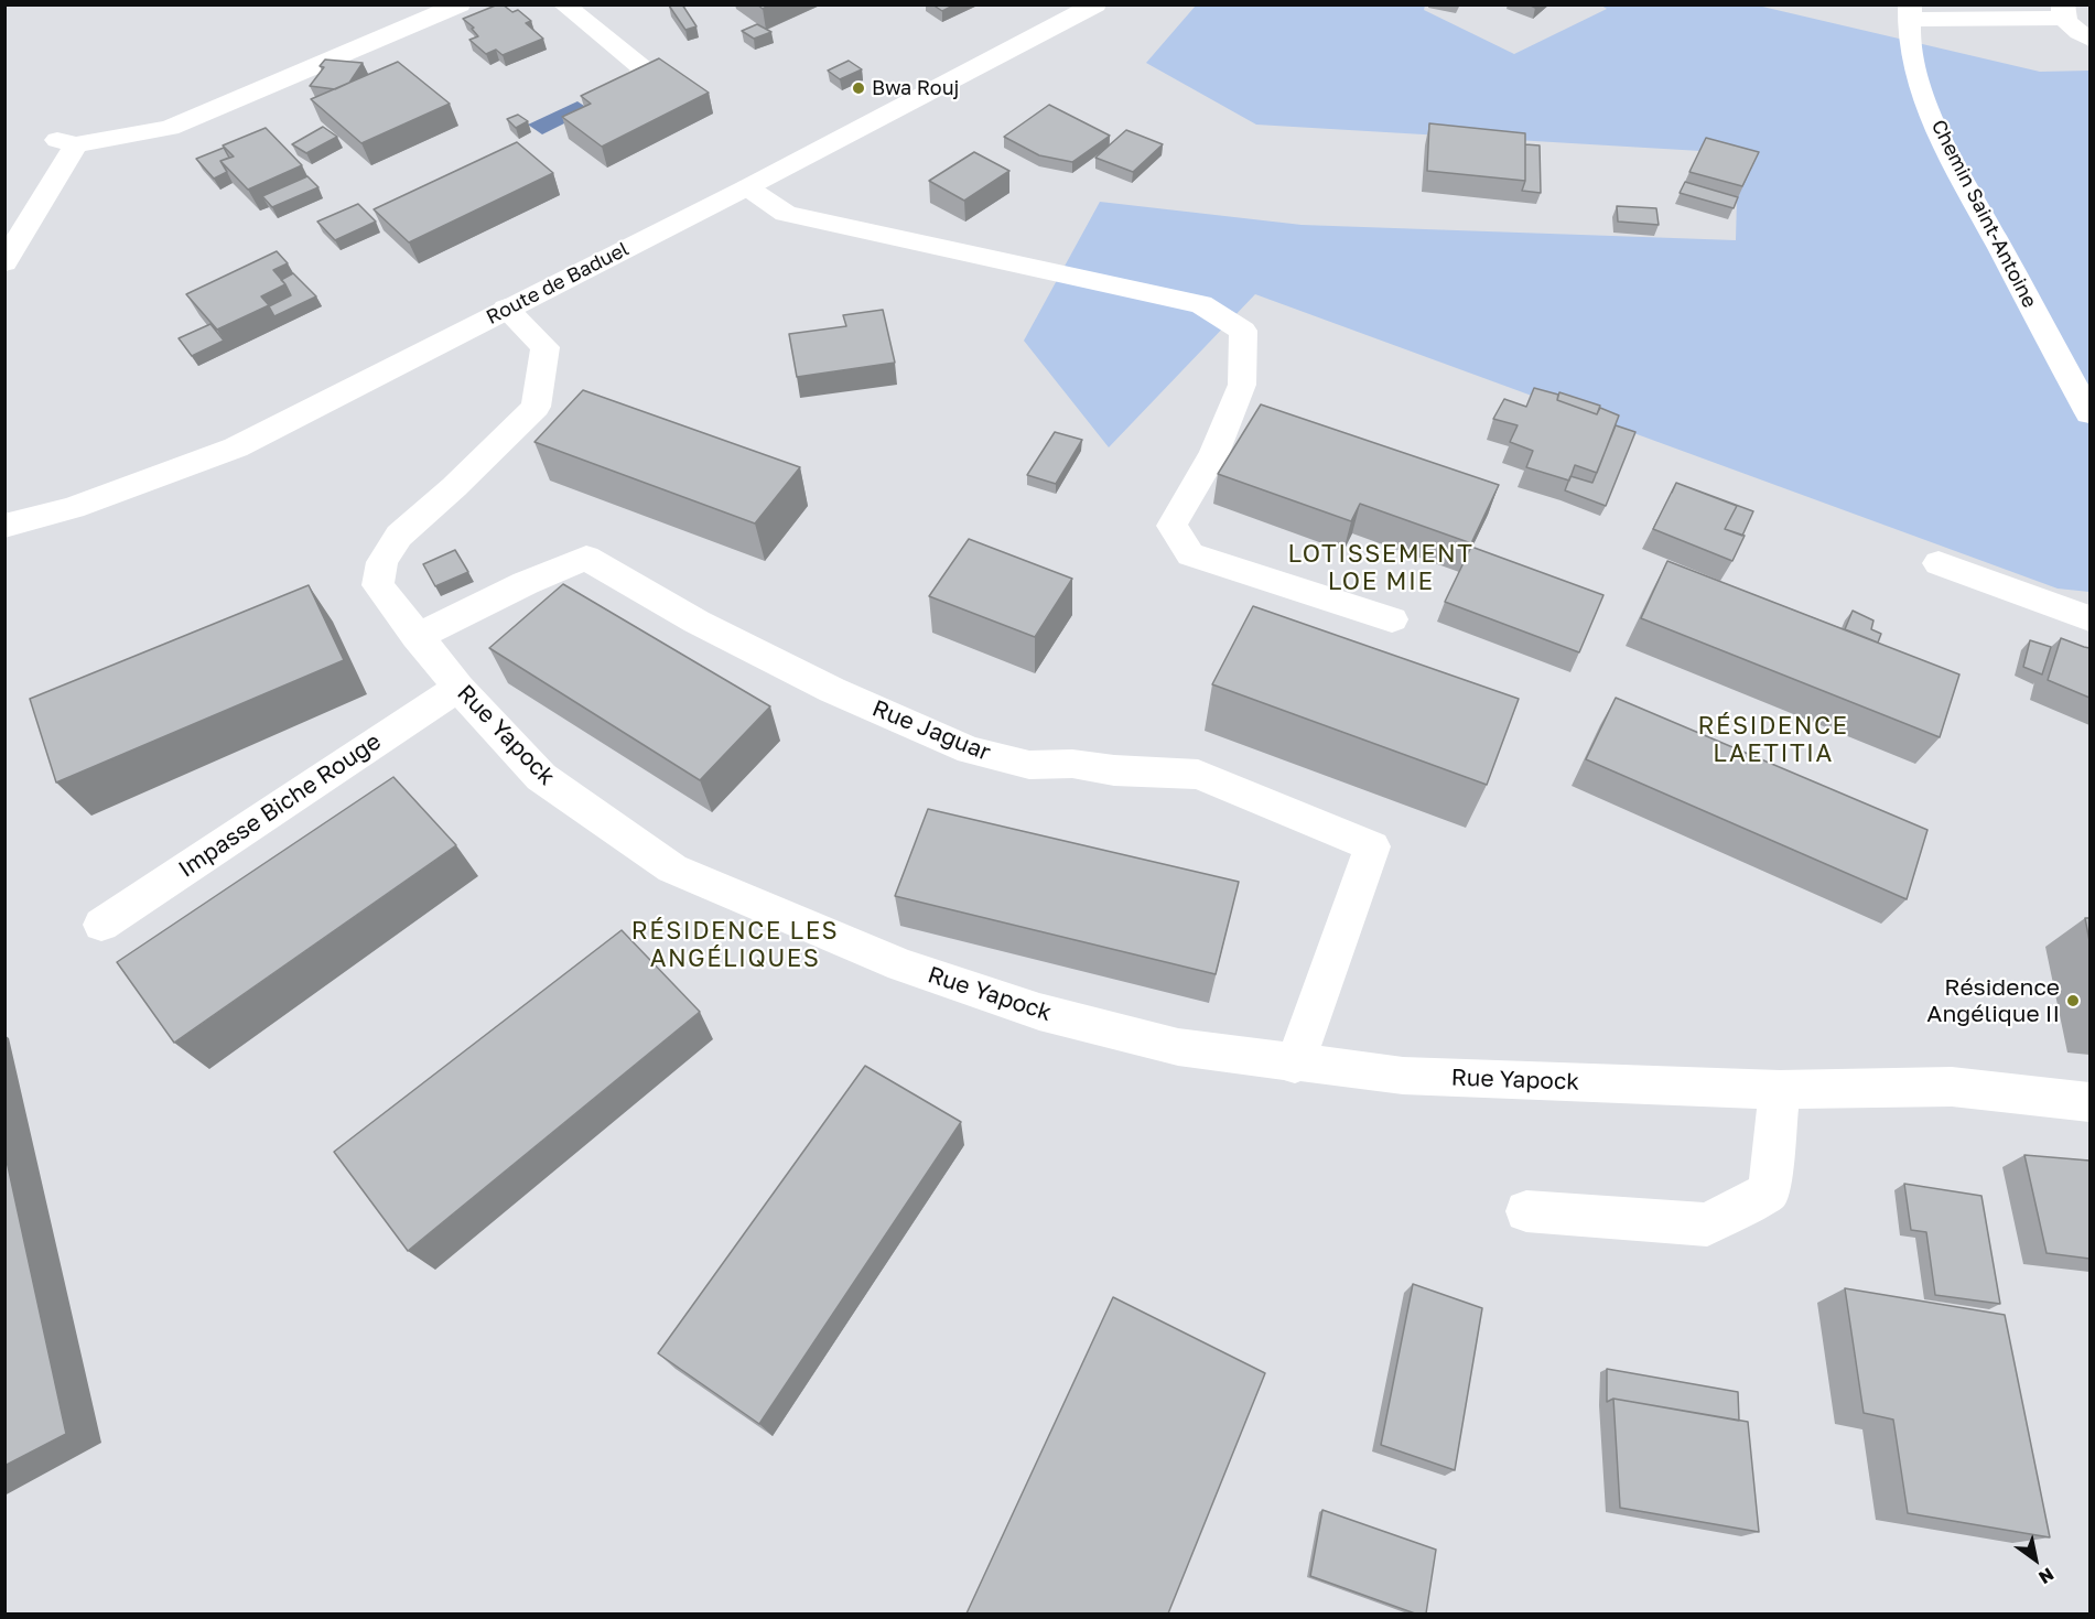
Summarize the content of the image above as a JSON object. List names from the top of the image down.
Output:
{
  "streets": {
    "street": [
      "Chemin Saint-Antoine",
      "Route de Baduel",
      "Rue Jaguar",
      "Rue Yapock",
      "Impasse Biche Rouge"
    ]
  },
  "crossings": [
    ["Route de Baduel", "Rue Yapock"],
    ["Rue Jaguar", "Rue Yapock"],
    ["Rue Yapock", "Impasse Biche Rouge"]
  ],
  "districts": ["LOTISSEMENT LOE MIE", "RÉSIDENCE LAETITIA", "RÉSIDENCE LES ANGÉLIQUES"],
  "places": ["Bwa Rouj", "Résidence Angélique II"],
  "north": "bottom right"
}
